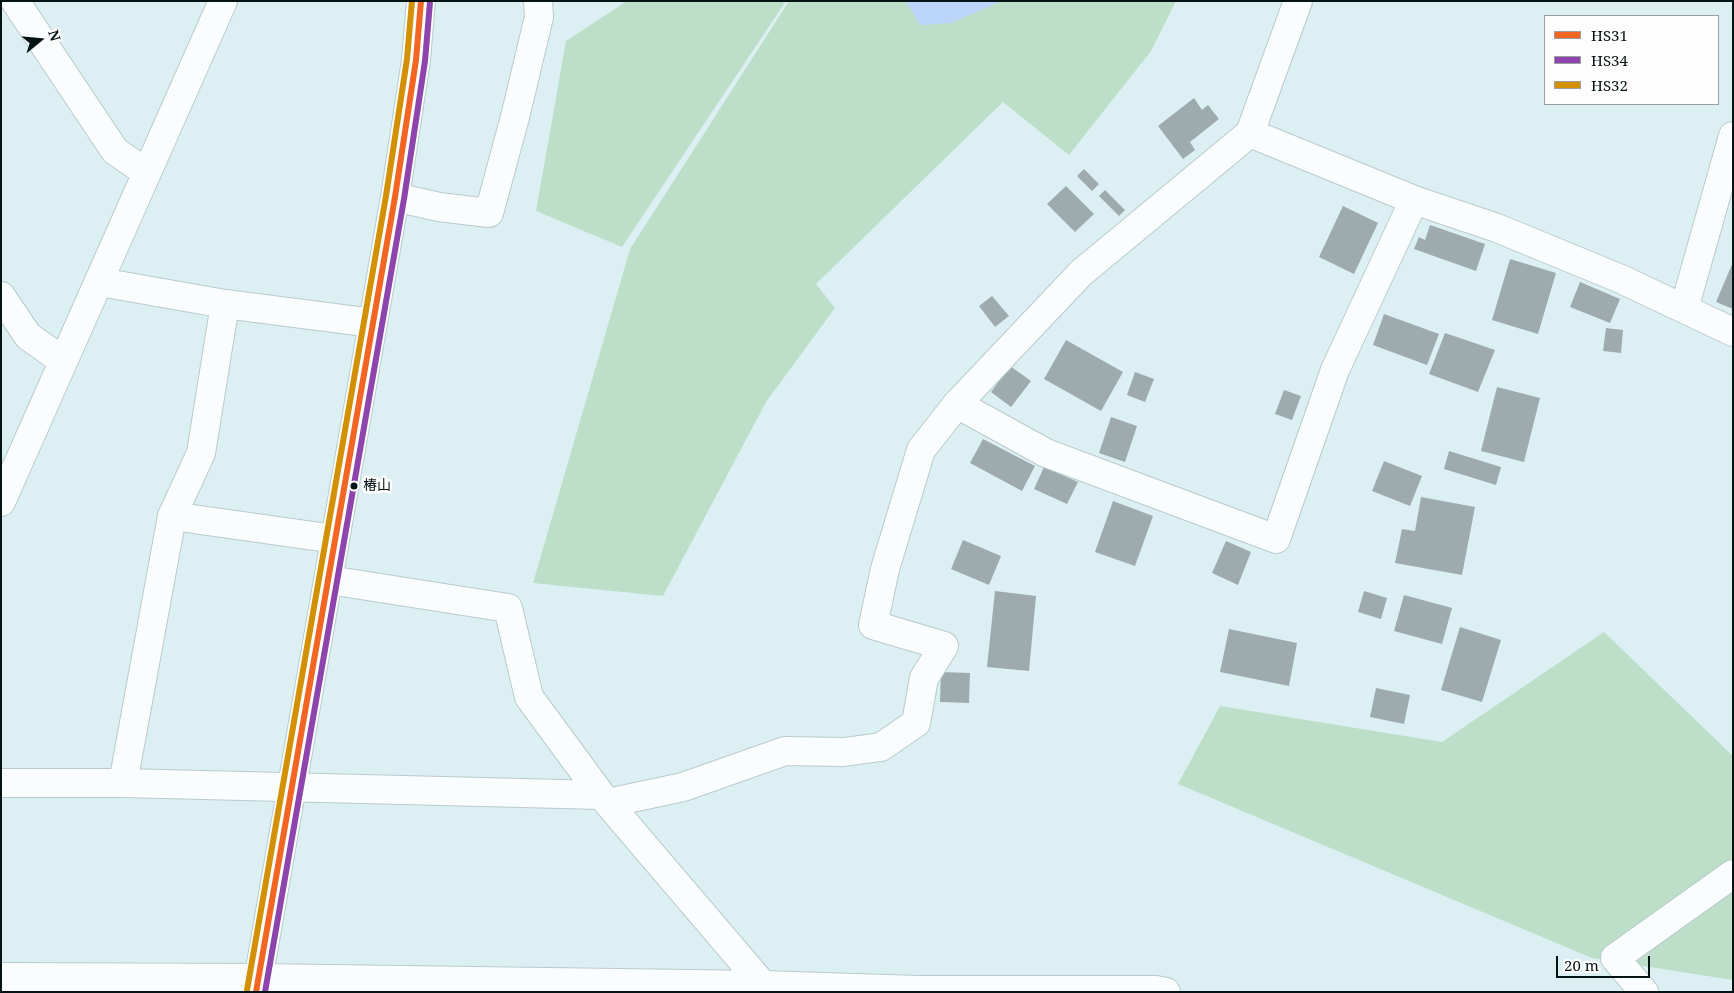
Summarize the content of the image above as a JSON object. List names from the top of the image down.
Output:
{
  "places": ["椿山"],
  "lines": ["transit line HS31", "transit line HS32", "transit line HS34"],
  "legend": ["HS31", "HS34", "HS32"],
  "scale_bar": "20 m",
  "north": "right"
}
